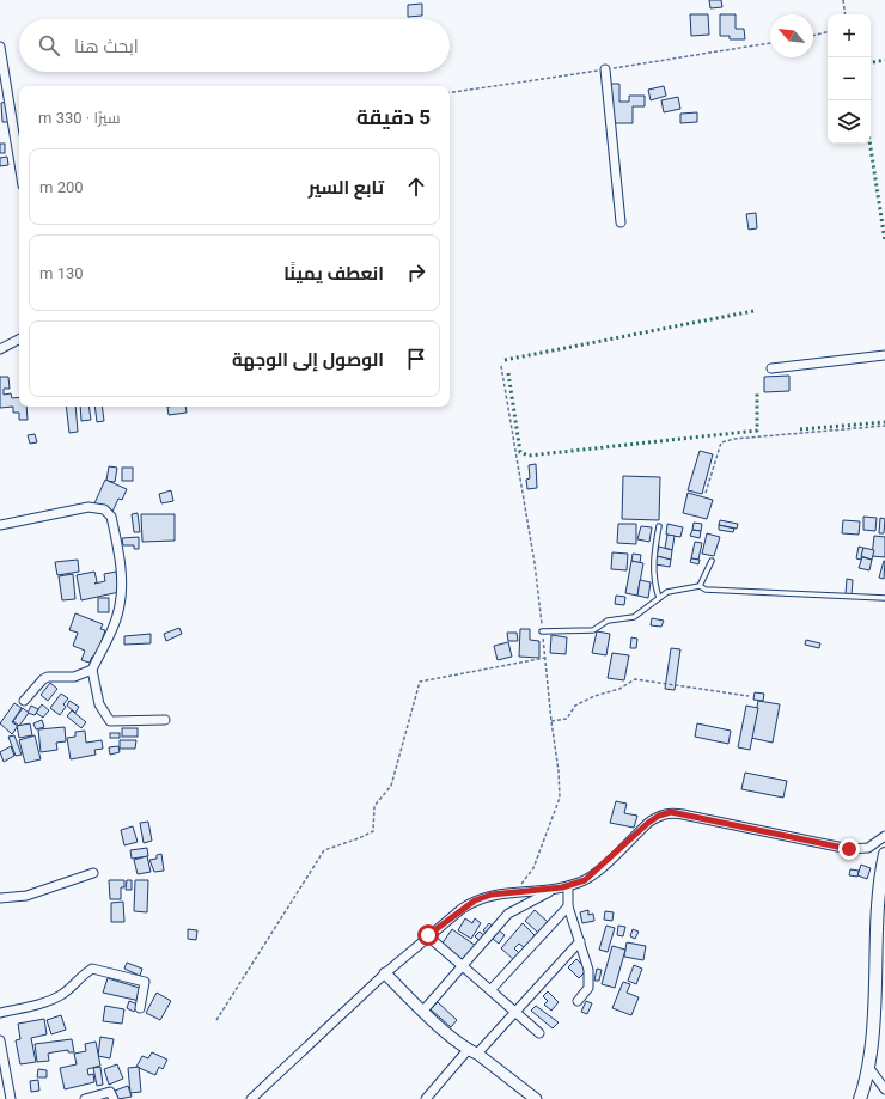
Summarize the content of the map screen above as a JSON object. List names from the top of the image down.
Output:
{
  "north": "top left",
  "page": {
    "map_buttons": ["+", "−"],
    "search": "ابحث هنا",
    "heading": ["5 دقيقة", "سيرًا · 330 m"],
    "list": [
      ["تابع السير", "200 m"],
      ["انعطف يمينًا", "130 m"],
      "الوصول إلى الوجهة"
    ]
  }
}
